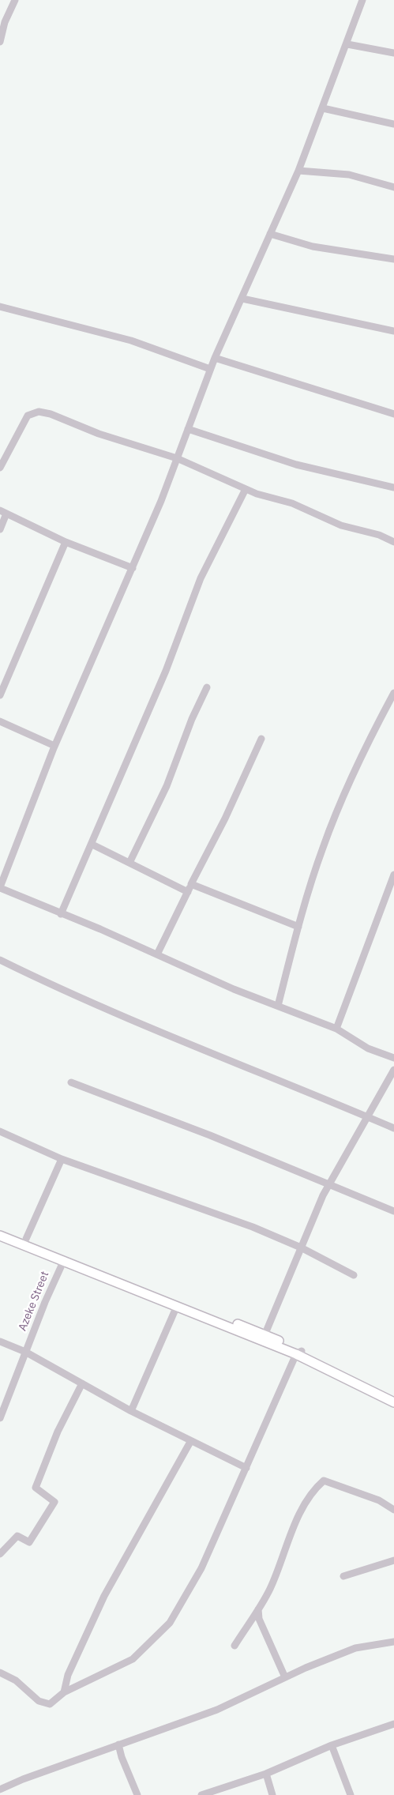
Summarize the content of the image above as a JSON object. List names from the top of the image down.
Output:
{
  "streets": {
    "street": ["Azeke Street"]
  }
}
